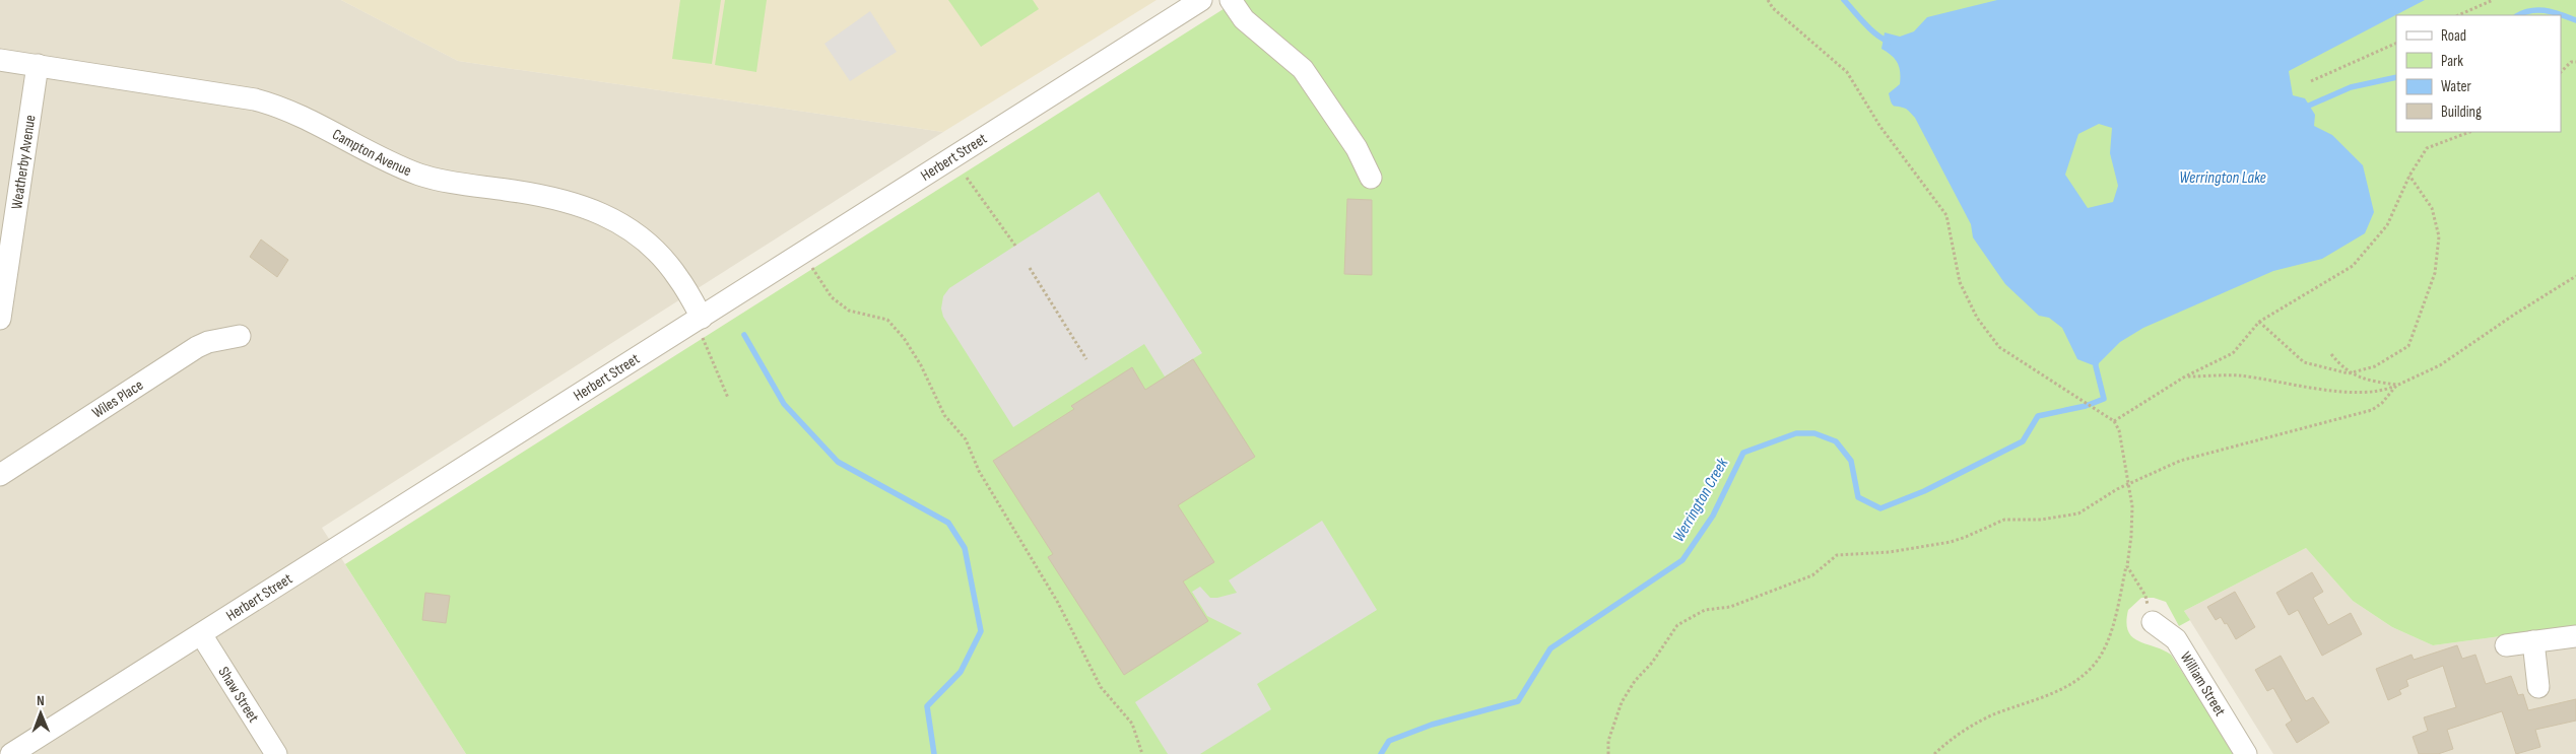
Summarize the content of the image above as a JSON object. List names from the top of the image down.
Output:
{
  "streets": {
    "street": [
      "Campton Avenue",
      "Herbert Street",
      "Weatherby Avenue",
      "Wiles Place",
      "William Street",
      "Shaw Street"
    ]
  },
  "crossings": [
    ["Campton Avenue", "Herbert Street"],
    ["Campton Avenue", "Weatherby Avenue"],
    ["Herbert Street", "Shaw Street"]
  ],
  "water": ["Werrington Lake", "Werrington Creek"],
  "legend": [
    "Road",
    "Park",
    "Water",
    "Building"
  ],
  "north": "top"
}
